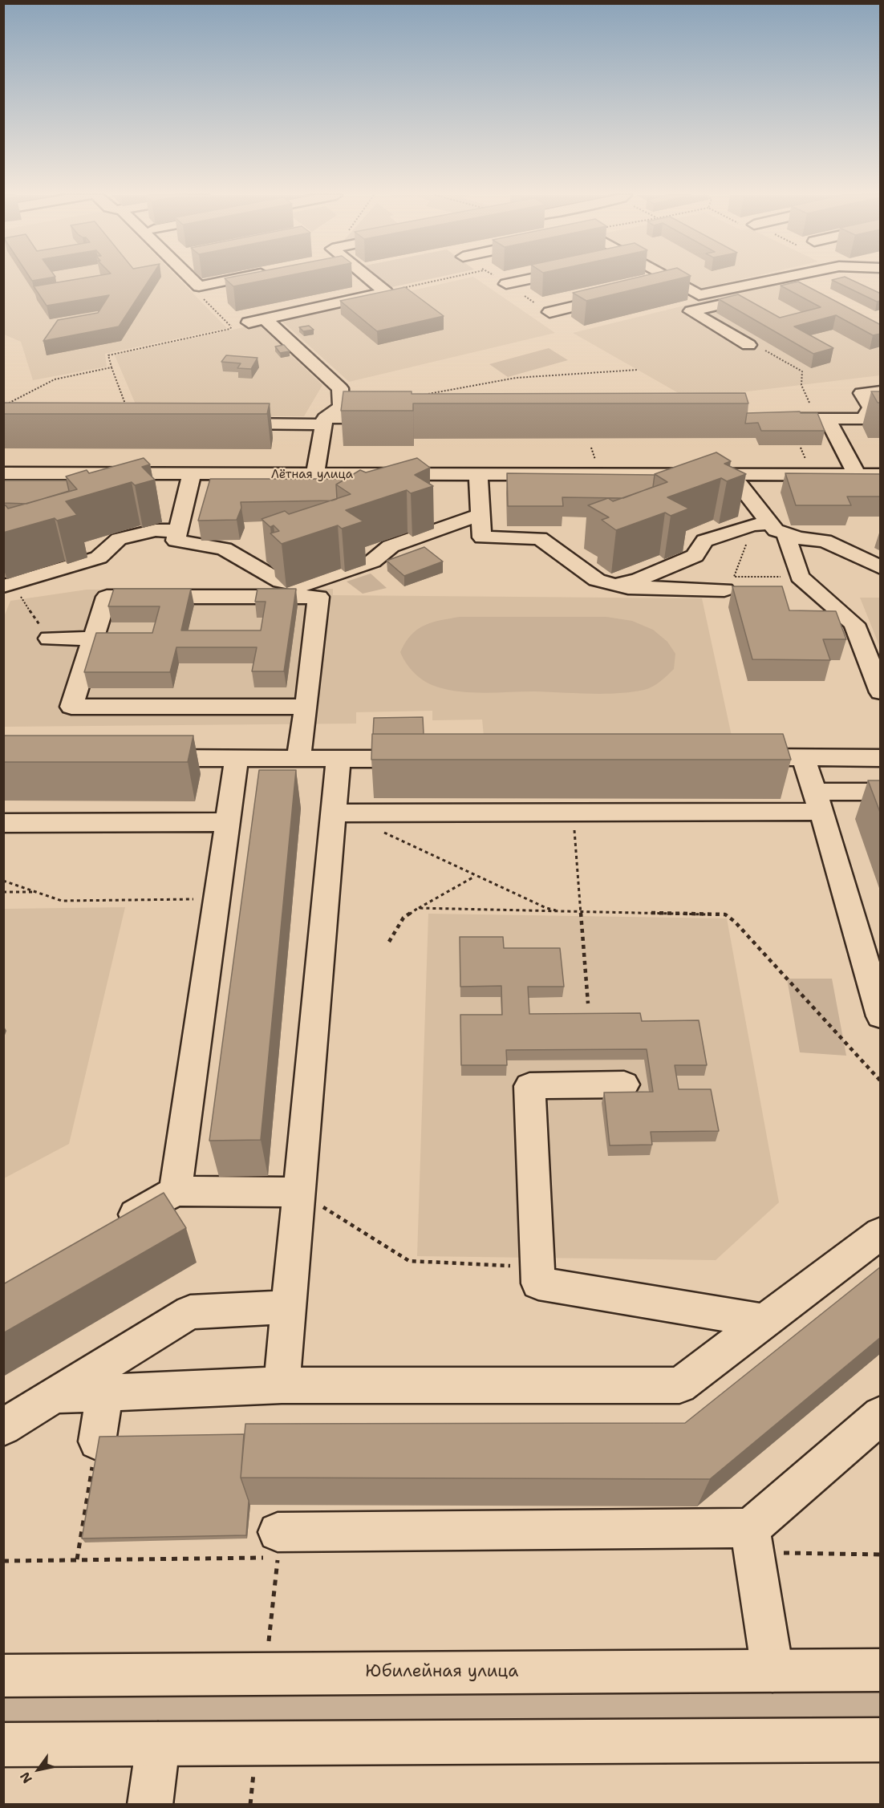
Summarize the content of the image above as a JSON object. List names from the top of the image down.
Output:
{
  "streets": {
    "street": ["Лётная улица", "Юбилейная улица"]
  },
  "north": "bottom left"
}
